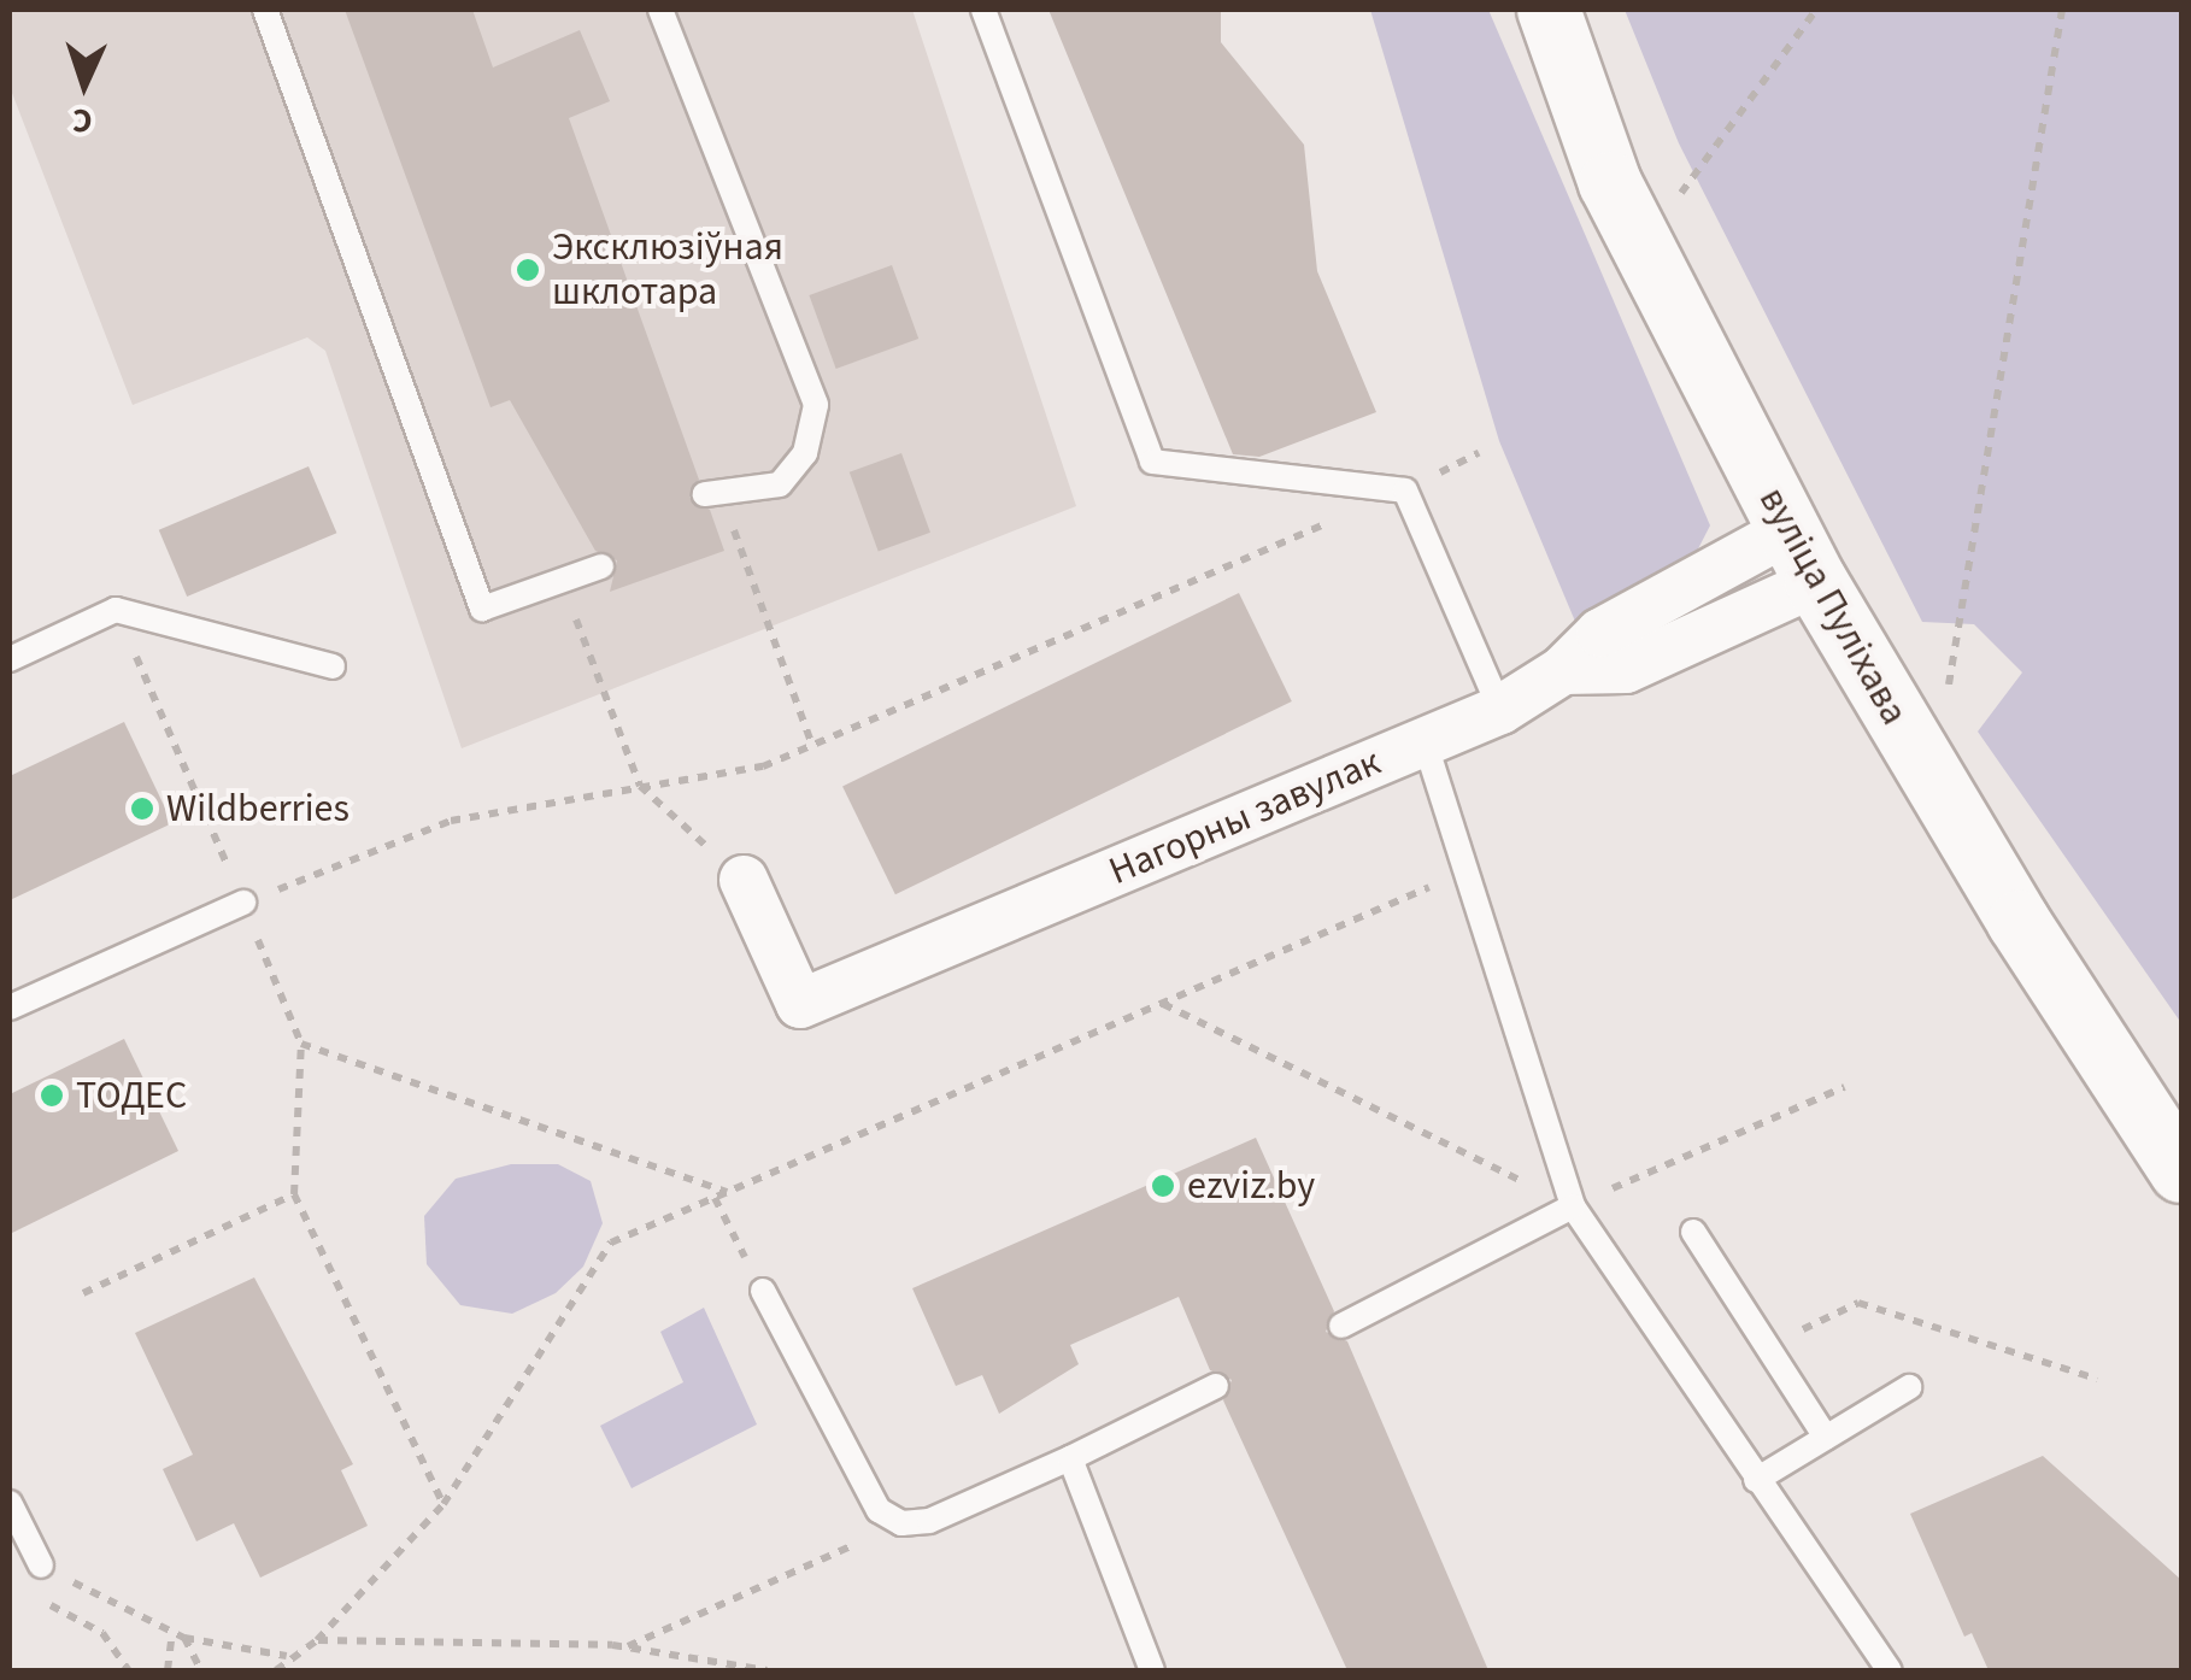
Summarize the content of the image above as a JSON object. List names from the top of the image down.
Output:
{
  "streets": {
    "street": ["вуліца Пуліхава", "Нагорны завулак"]
  },
  "crossings": [
    ["вуліца Пуліхава", "Нагорны завулак"]
  ],
  "places": [
    "Эксклюзіўная шклотара",
    "Wildberries",
    "ТОДЕС",
    "ezviz.by"
  ],
  "north": "bottom"
}
